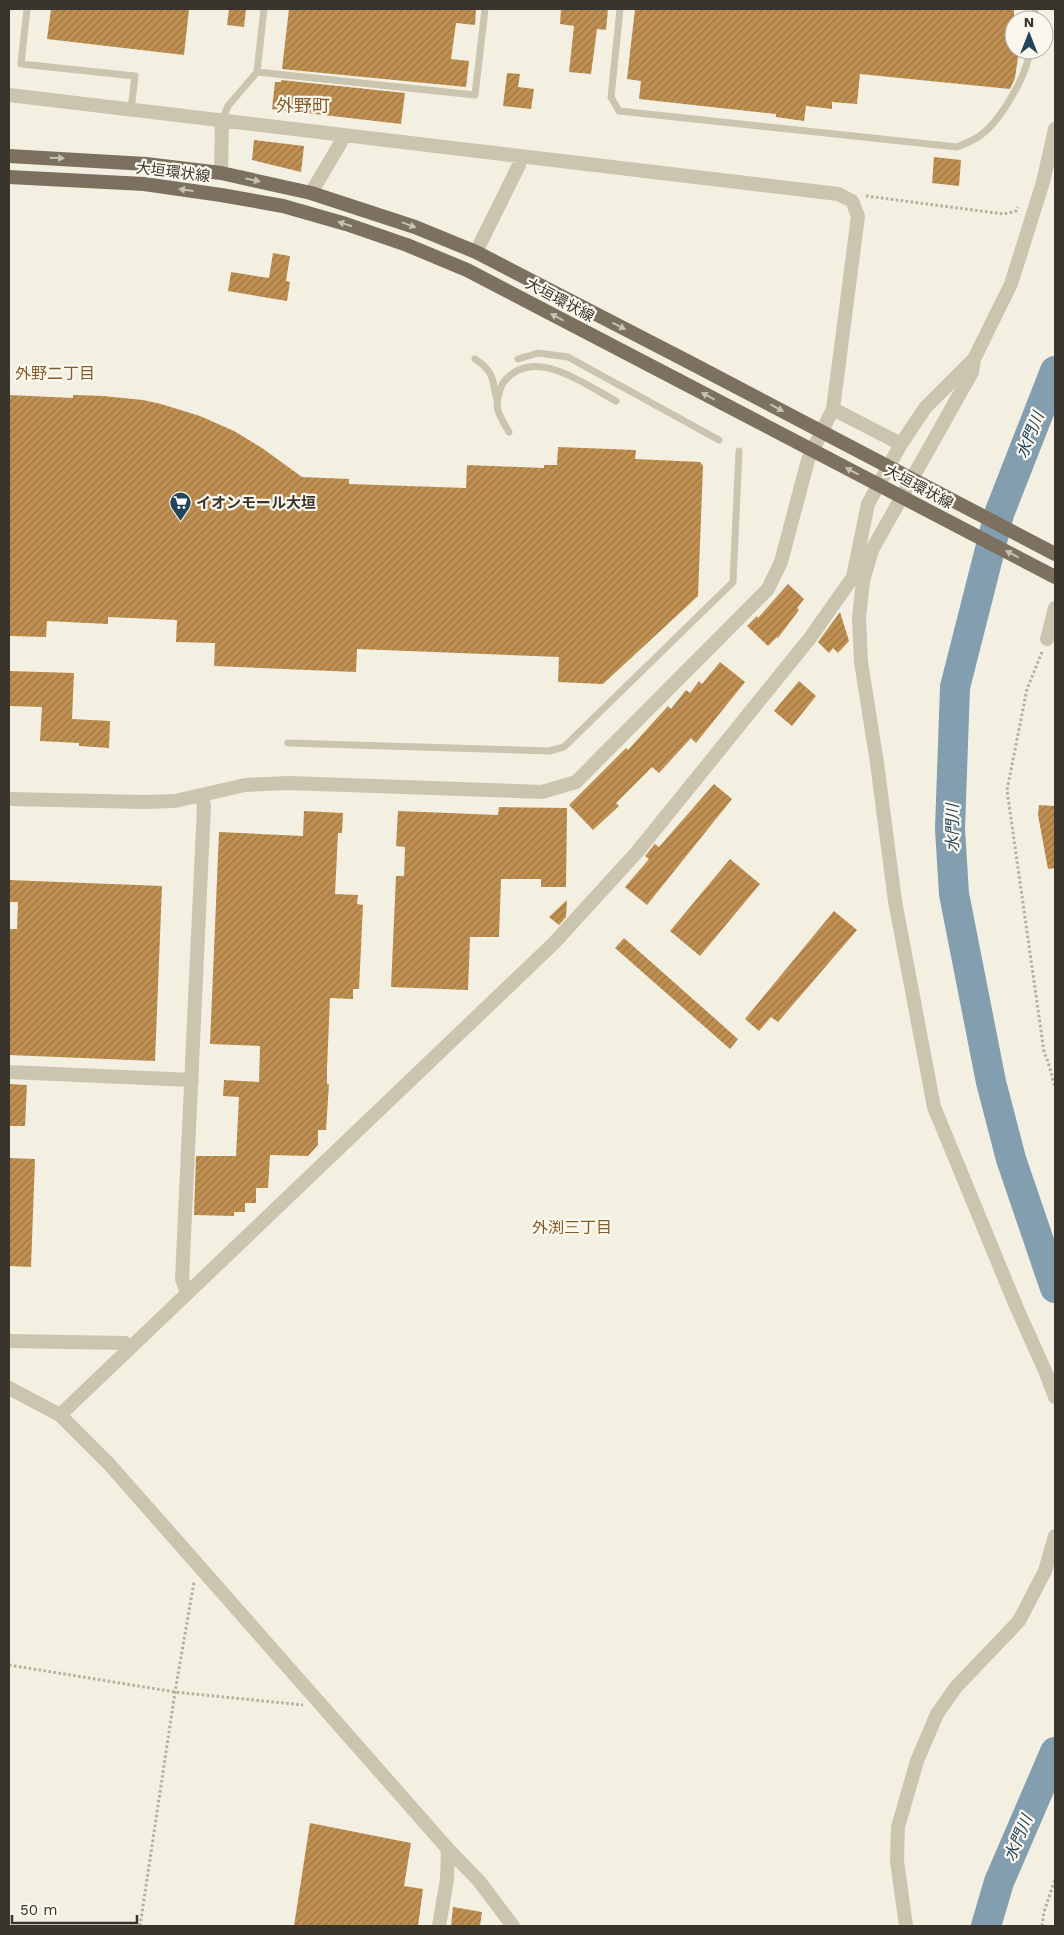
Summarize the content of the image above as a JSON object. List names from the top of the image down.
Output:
{
  "streets": {
    "main road": ["大垣環状線"]
  },
  "districts": ["外野町", "外野二丁目", "外渕三丁目"],
  "water": ["水門川"],
  "places": {
    "supermarket": ["イオンモール大垣"]
  },
  "scale_bar": "50 m",
  "north": "top"
}
